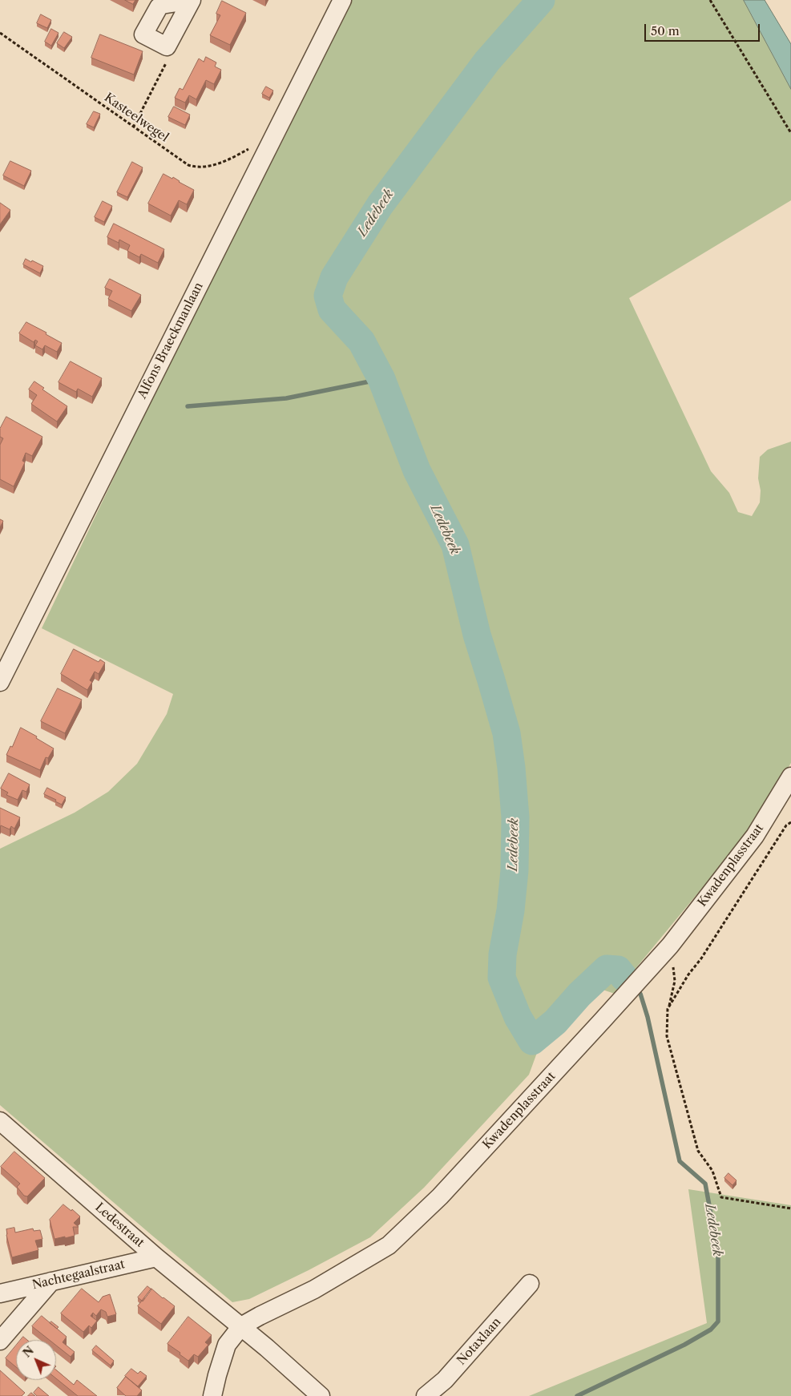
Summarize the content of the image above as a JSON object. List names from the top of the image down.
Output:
{
  "streets": {
    "street": [
      "Alfons Braeckmanlaan",
      "Kwadenplasstraat",
      "Ledestraat",
      "Nachtegaalstraat",
      "Notaxlaan"
    ],
    "path": ["Kasteelwegel"]
  },
  "crossings": [
    ["Kasteelwegel", "Alfons Braeckmanlaan"],
    ["Kwadenplasstraat", "Ledestraat"],
    ["Ledestraat", "Nachtegaalstraat"]
  ],
  "water": ["Ledebeek"],
  "scale_bar": "50 m",
  "north": "top left"
}
